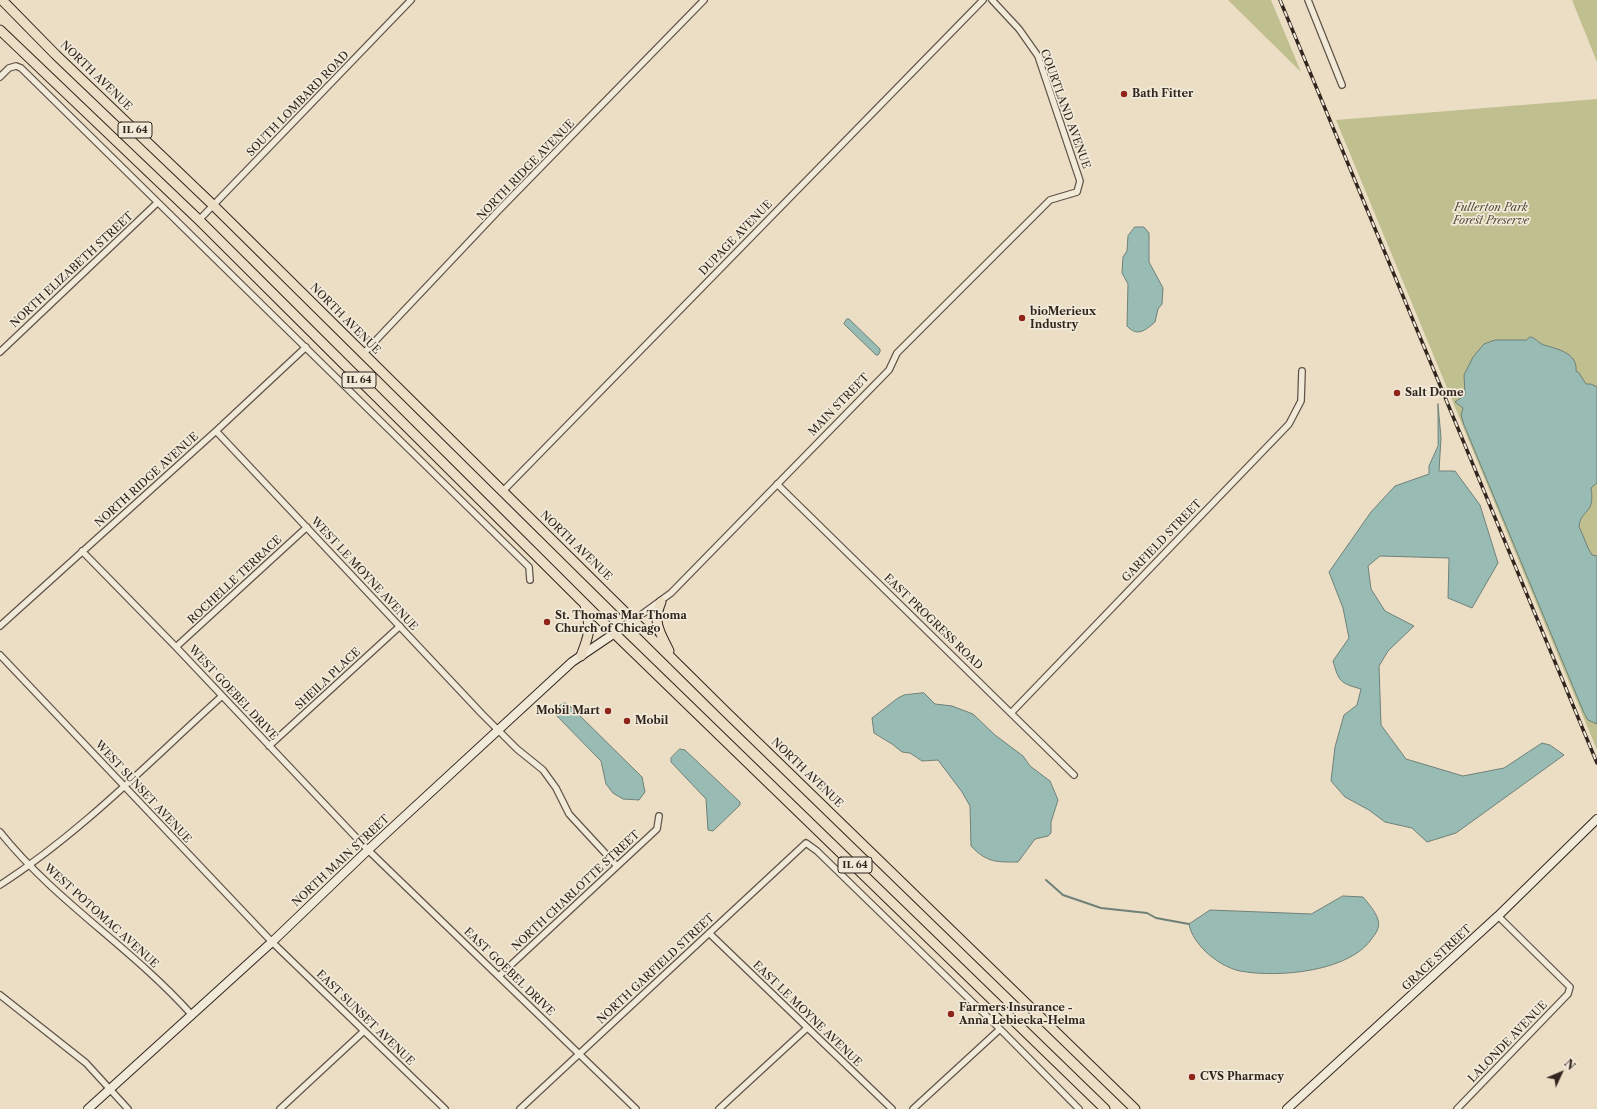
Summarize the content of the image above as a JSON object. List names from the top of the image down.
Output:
{
  "streets": {
    "main road": ["NORTH AVENUE", "IL 64"],
    "street": [
      "SOUTH LOMBARD ROAD",
      "COURTLAND AVENUE",
      "NORTH RIDGE AVENUE",
      "DUPAGE AVENUE",
      "NORTH ELIZABETH STREET",
      "MAIN STREET",
      "GARFIELD STREET",
      "WEST LE MOYNE AVENUE",
      "ROCHELLE TERRACE",
      "EAST PROGRESS ROAD",
      "SHEILA PLACE",
      "WEST GOEBEL DRIVE",
      "WEST SUNSET AVENUE",
      "NORTH MAIN STREET",
      "NORTH CHARLOTTE STREET",
      "WEST POTOMAC AVENUE",
      "GRACE STREET",
      "NORTH GARFIELD STREET",
      "EAST GOEBEL DRIVE",
      "EAST LE MOYNE AVENUE",
      "EAST SUNSET AVENUE",
      "LALONDE AVENUE"
    ]
  },
  "crossings": [
    ["NORTH AVENUE", "SOUTH LOMBARD ROAD"],
    ["NORTH AVENUE", "NORTH RIDGE AVENUE"],
    ["NORTH AVENUE", "DUPAGE AVENUE"],
    ["NORTH AVENUE", "MAIN STREET"],
    ["SOUTH LOMBARD ROAD", "IL 64"],
    ["COURTLAND AVENUE", "MAIN STREET"],
    ["IL 64", "MAIN STREET"],
    ["IL 64", "NORTH MAIN STREET"],
    ["NORTH RIDGE AVENUE", "WEST LE MOYNE AVENUE"],
    ["NORTH RIDGE AVENUE", "WEST GOEBEL DRIVE"],
    ["MAIN STREET", "EAST PROGRESS ROAD"],
    ["MAIN STREET", "NORTH MAIN STREET"],
    ["GARFIELD STREET", "EAST PROGRESS ROAD"],
    ["WEST LE MOYNE AVENUE", "ROCHELLE TERRACE"],
    ["WEST LE MOYNE AVENUE", "SHEILA PLACE"],
    ["WEST LE MOYNE AVENUE", "NORTH MAIN STREET"],
    ["ROCHELLE TERRACE", "WEST GOEBEL DRIVE"],
    ["SHEILA PLACE", "WEST GOEBEL DRIVE"],
    ["WEST GOEBEL DRIVE", "NORTH MAIN STREET"],
    ["WEST GOEBEL DRIVE", "EAST GOEBEL DRIVE"],
    ["WEST SUNSET AVENUE", "NORTH MAIN STREET"],
    ["WEST SUNSET AVENUE", "EAST SUNSET AVENUE"],
    ["NORTH MAIN STREET", "WEST POTOMAC AVENUE"],
    ["NORTH MAIN STREET", "EAST GOEBEL DRIVE"],
    ["NORTH MAIN STREET", "EAST SUNSET AVENUE"],
    ["NORTH CHARLOTTE STREET", "EAST GOEBEL DRIVE"],
    ["GRACE STREET", "LALONDE AVENUE"],
    ["NORTH GARFIELD STREET", "EAST GOEBEL DRIVE"],
    ["NORTH GARFIELD STREET", "EAST LE MOYNE AVENUE"]
  ],
  "parks": ["Fullerton Park Forest Preserve"],
  "places": [
    "Bath Fitter",
    "bioMerieux Industry",
    "Salt Dome",
    "St. Thomas Mar Thoma Church of Chicago",
    "Mobil Mart",
    "Mobil",
    "Farmers Insurance - Anna Lebiecka-Helma",
    "CVS Pharmacy"
  ],
  "north": "top right"
}
